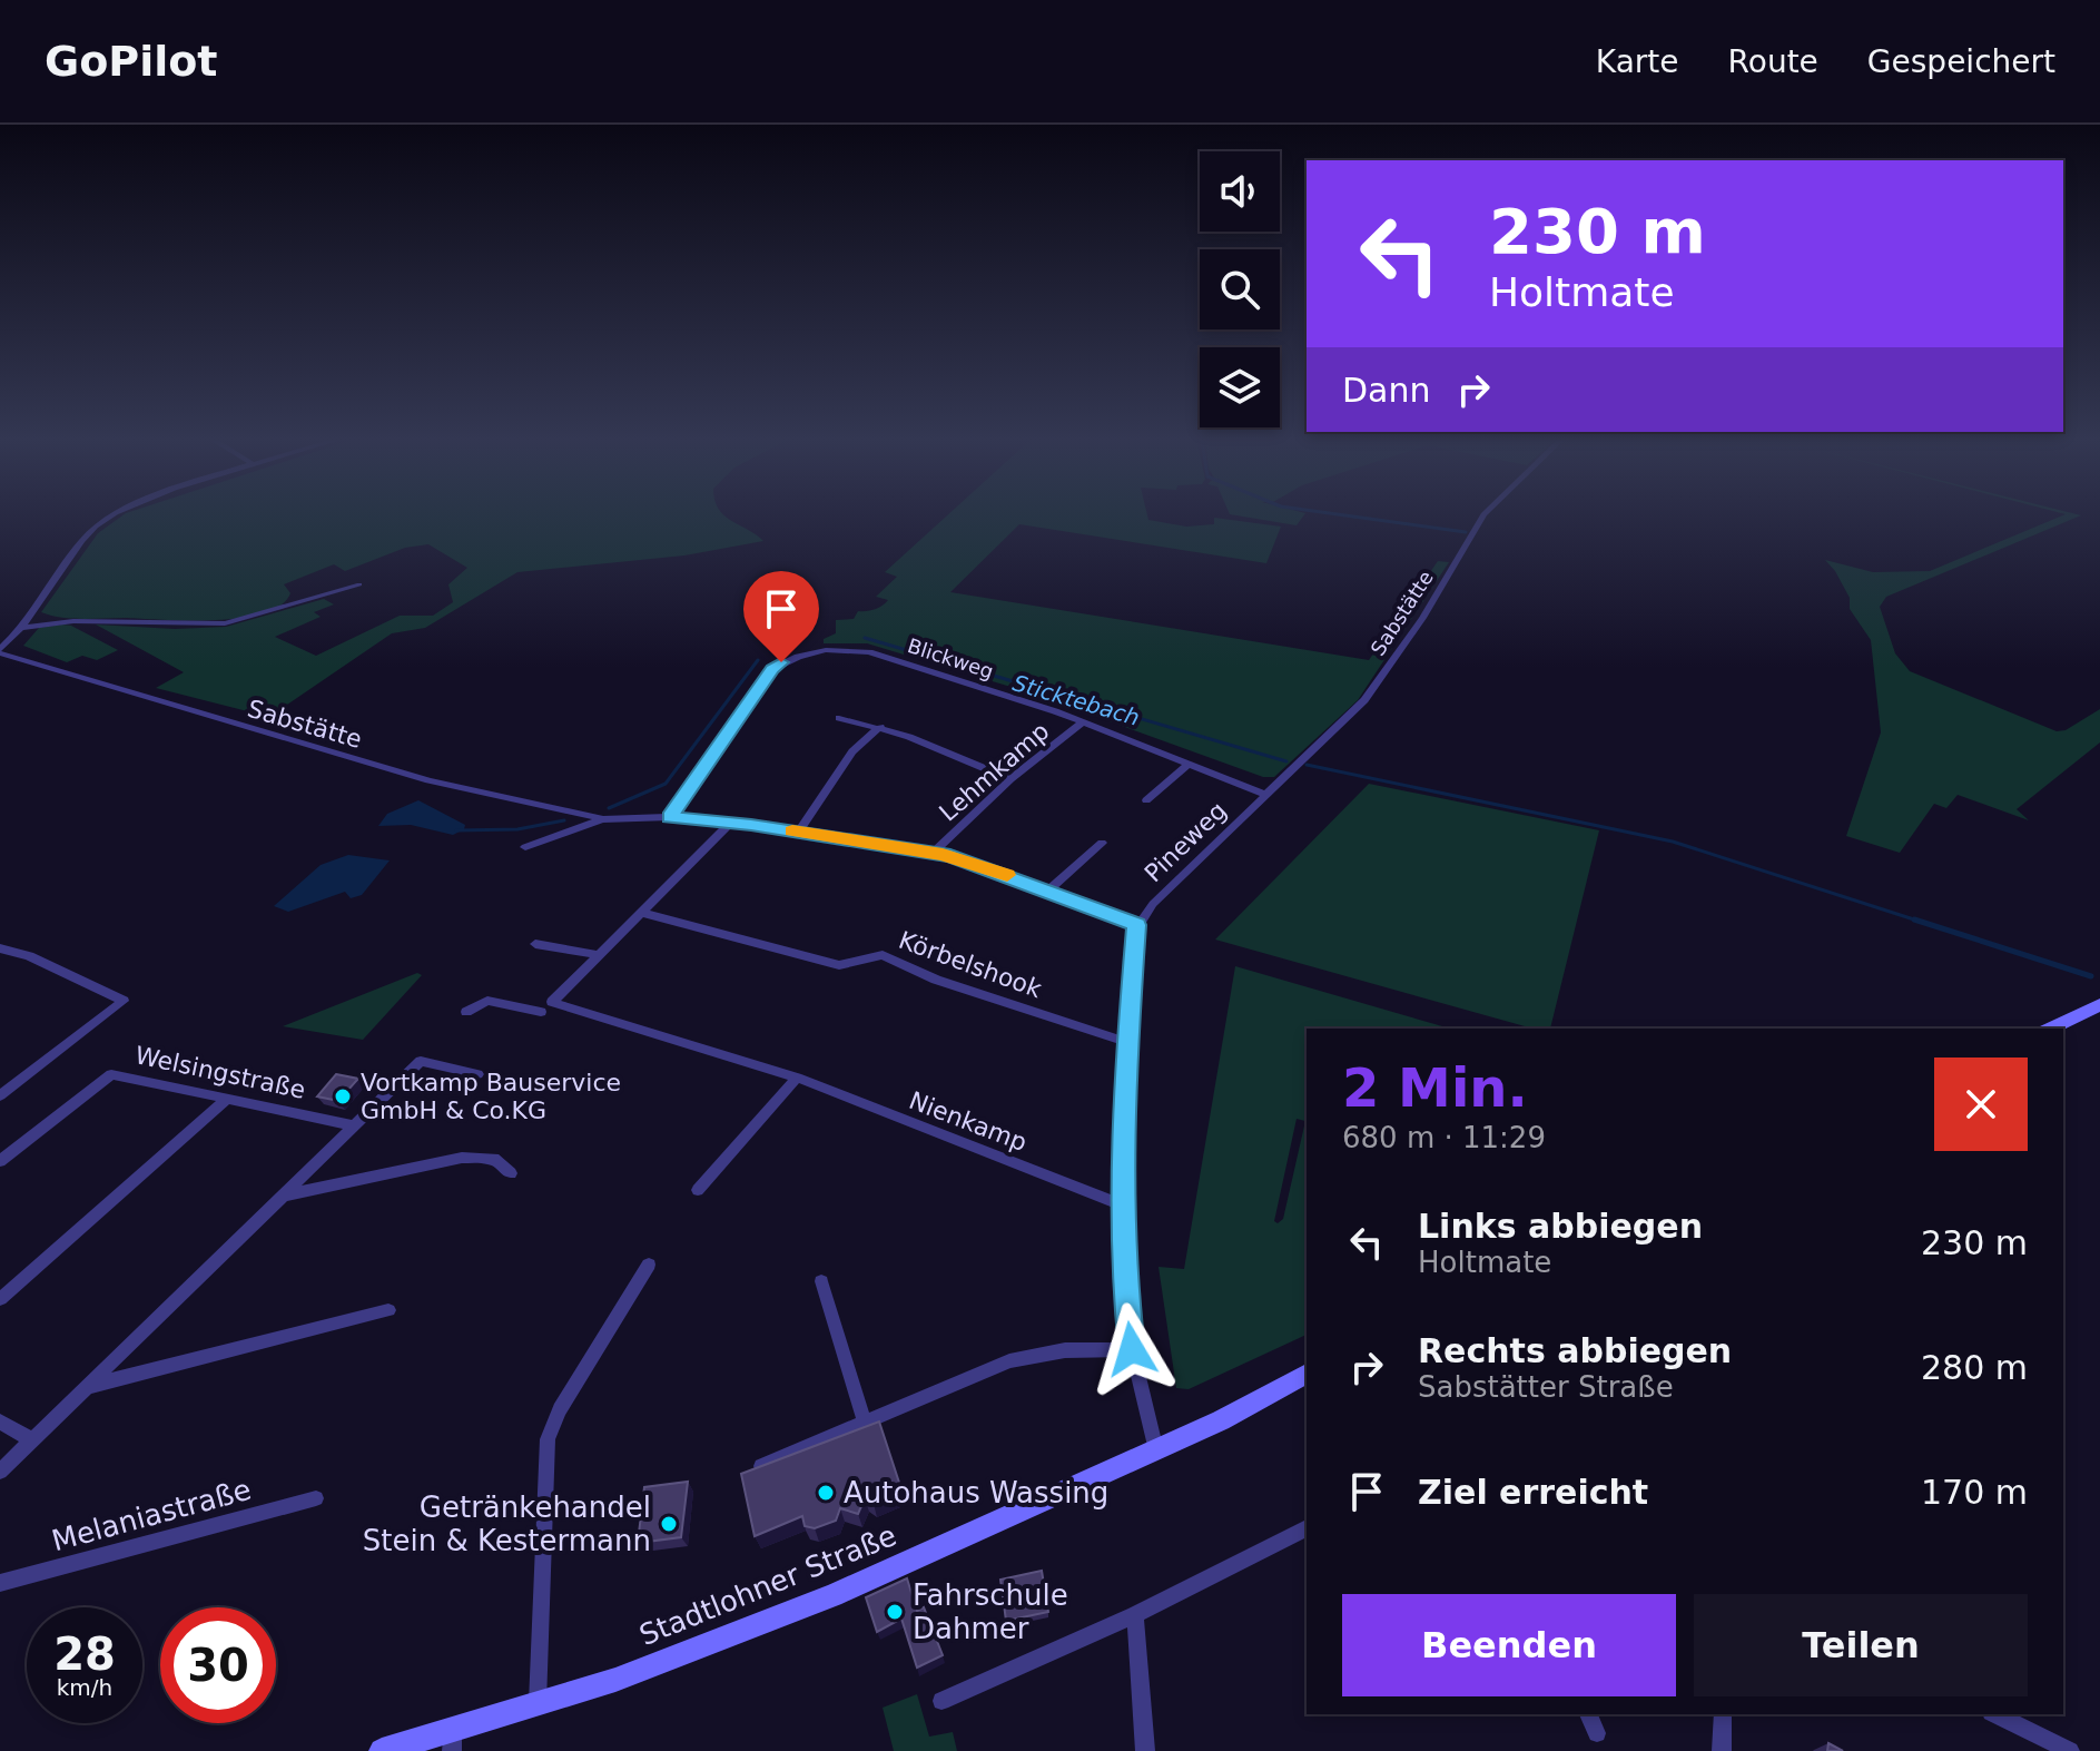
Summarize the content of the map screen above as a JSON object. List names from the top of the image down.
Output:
{
  "streets": {
    "main road": ["Stadtlohner Straße"],
    "street": [
      "Sabstätte",
      "Blickweg",
      "Lehmkamp",
      "Pineweg",
      "Körbelshook",
      "Welsingstraße",
      "Nienkamp",
      "Melaniastraße"
    ]
  },
  "crossings": [
    ["Sabstätte", "Pineweg"],
    ["Blickweg", "Lehmkamp"],
    ["Blickweg", "Pineweg"]
  ],
  "water": ["Sticktebach"],
  "places": [
    "Vortkamp Bauservice GmbH & Co.KG",
    "Autohaus Wassing",
    "Getränkehandel Stein & Kestermann",
    "Fahrschule Dahmer"
  ],
  "page": {
    "header": "GoPilot",
    "nav": ["Karte", "Route", "Gespeichert"],
    "turn": ["230 m", "Holtmate"],
    "then": "Dann",
    "heading": ["2 Min.", "680 m · 11:29"],
    "list": [
      {
        "name": "Links abbiegen",
        "note": "Holtmate",
        "value": "230 m"
      },
      {
        "name": "Rechts abbiegen",
        "note": "Sabstätter Straße",
        "value": "280 m"
      },
      {
        "name": "Ziel erreicht",
        "value": "170 m"
      }
    ],
    "buttons": ["Beenden", "Teilen"],
    "speed": "28 km/h",
    "limit": "30"
  }
}
